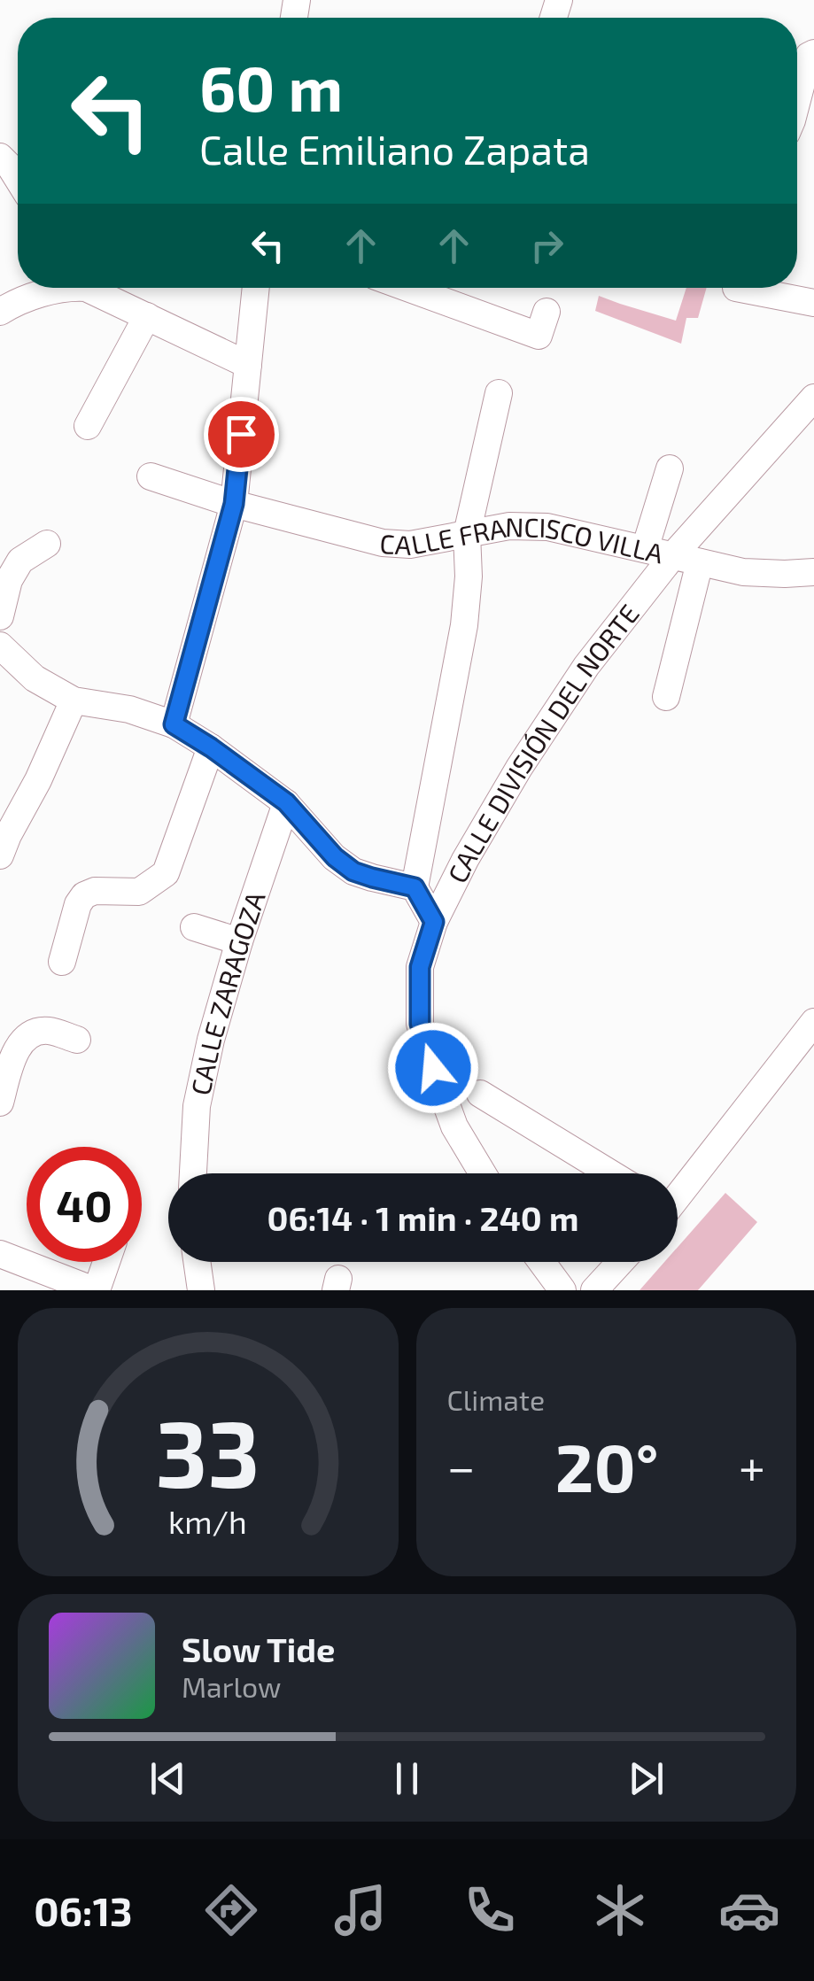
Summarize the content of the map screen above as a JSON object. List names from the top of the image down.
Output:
{
  "streets": {
    "street": ["CALLE FRANCISCO VILLA", "CALLE DIVISIÓN DEL NORTE", "CALLE ZARAGOZA"]
  },
  "crossings": [
    ["CALLE FRANCISCO VILLA", "CALLE DIVISIÓN DEL NORTE"]
  ],
  "page": {
    "turn": ["60 m", "Calle Emiliano Zapata"],
    "limit": "40",
    "trip": "06:14 · 1 min · 240 m",
    "tile": "Climate",
    "heat": ["−", "20°", "+"],
    "song": ["Slow Tide", "Marlow"],
    "tabs": "06:13",
    "gauge": ["33", "km/h"]
  }
}
